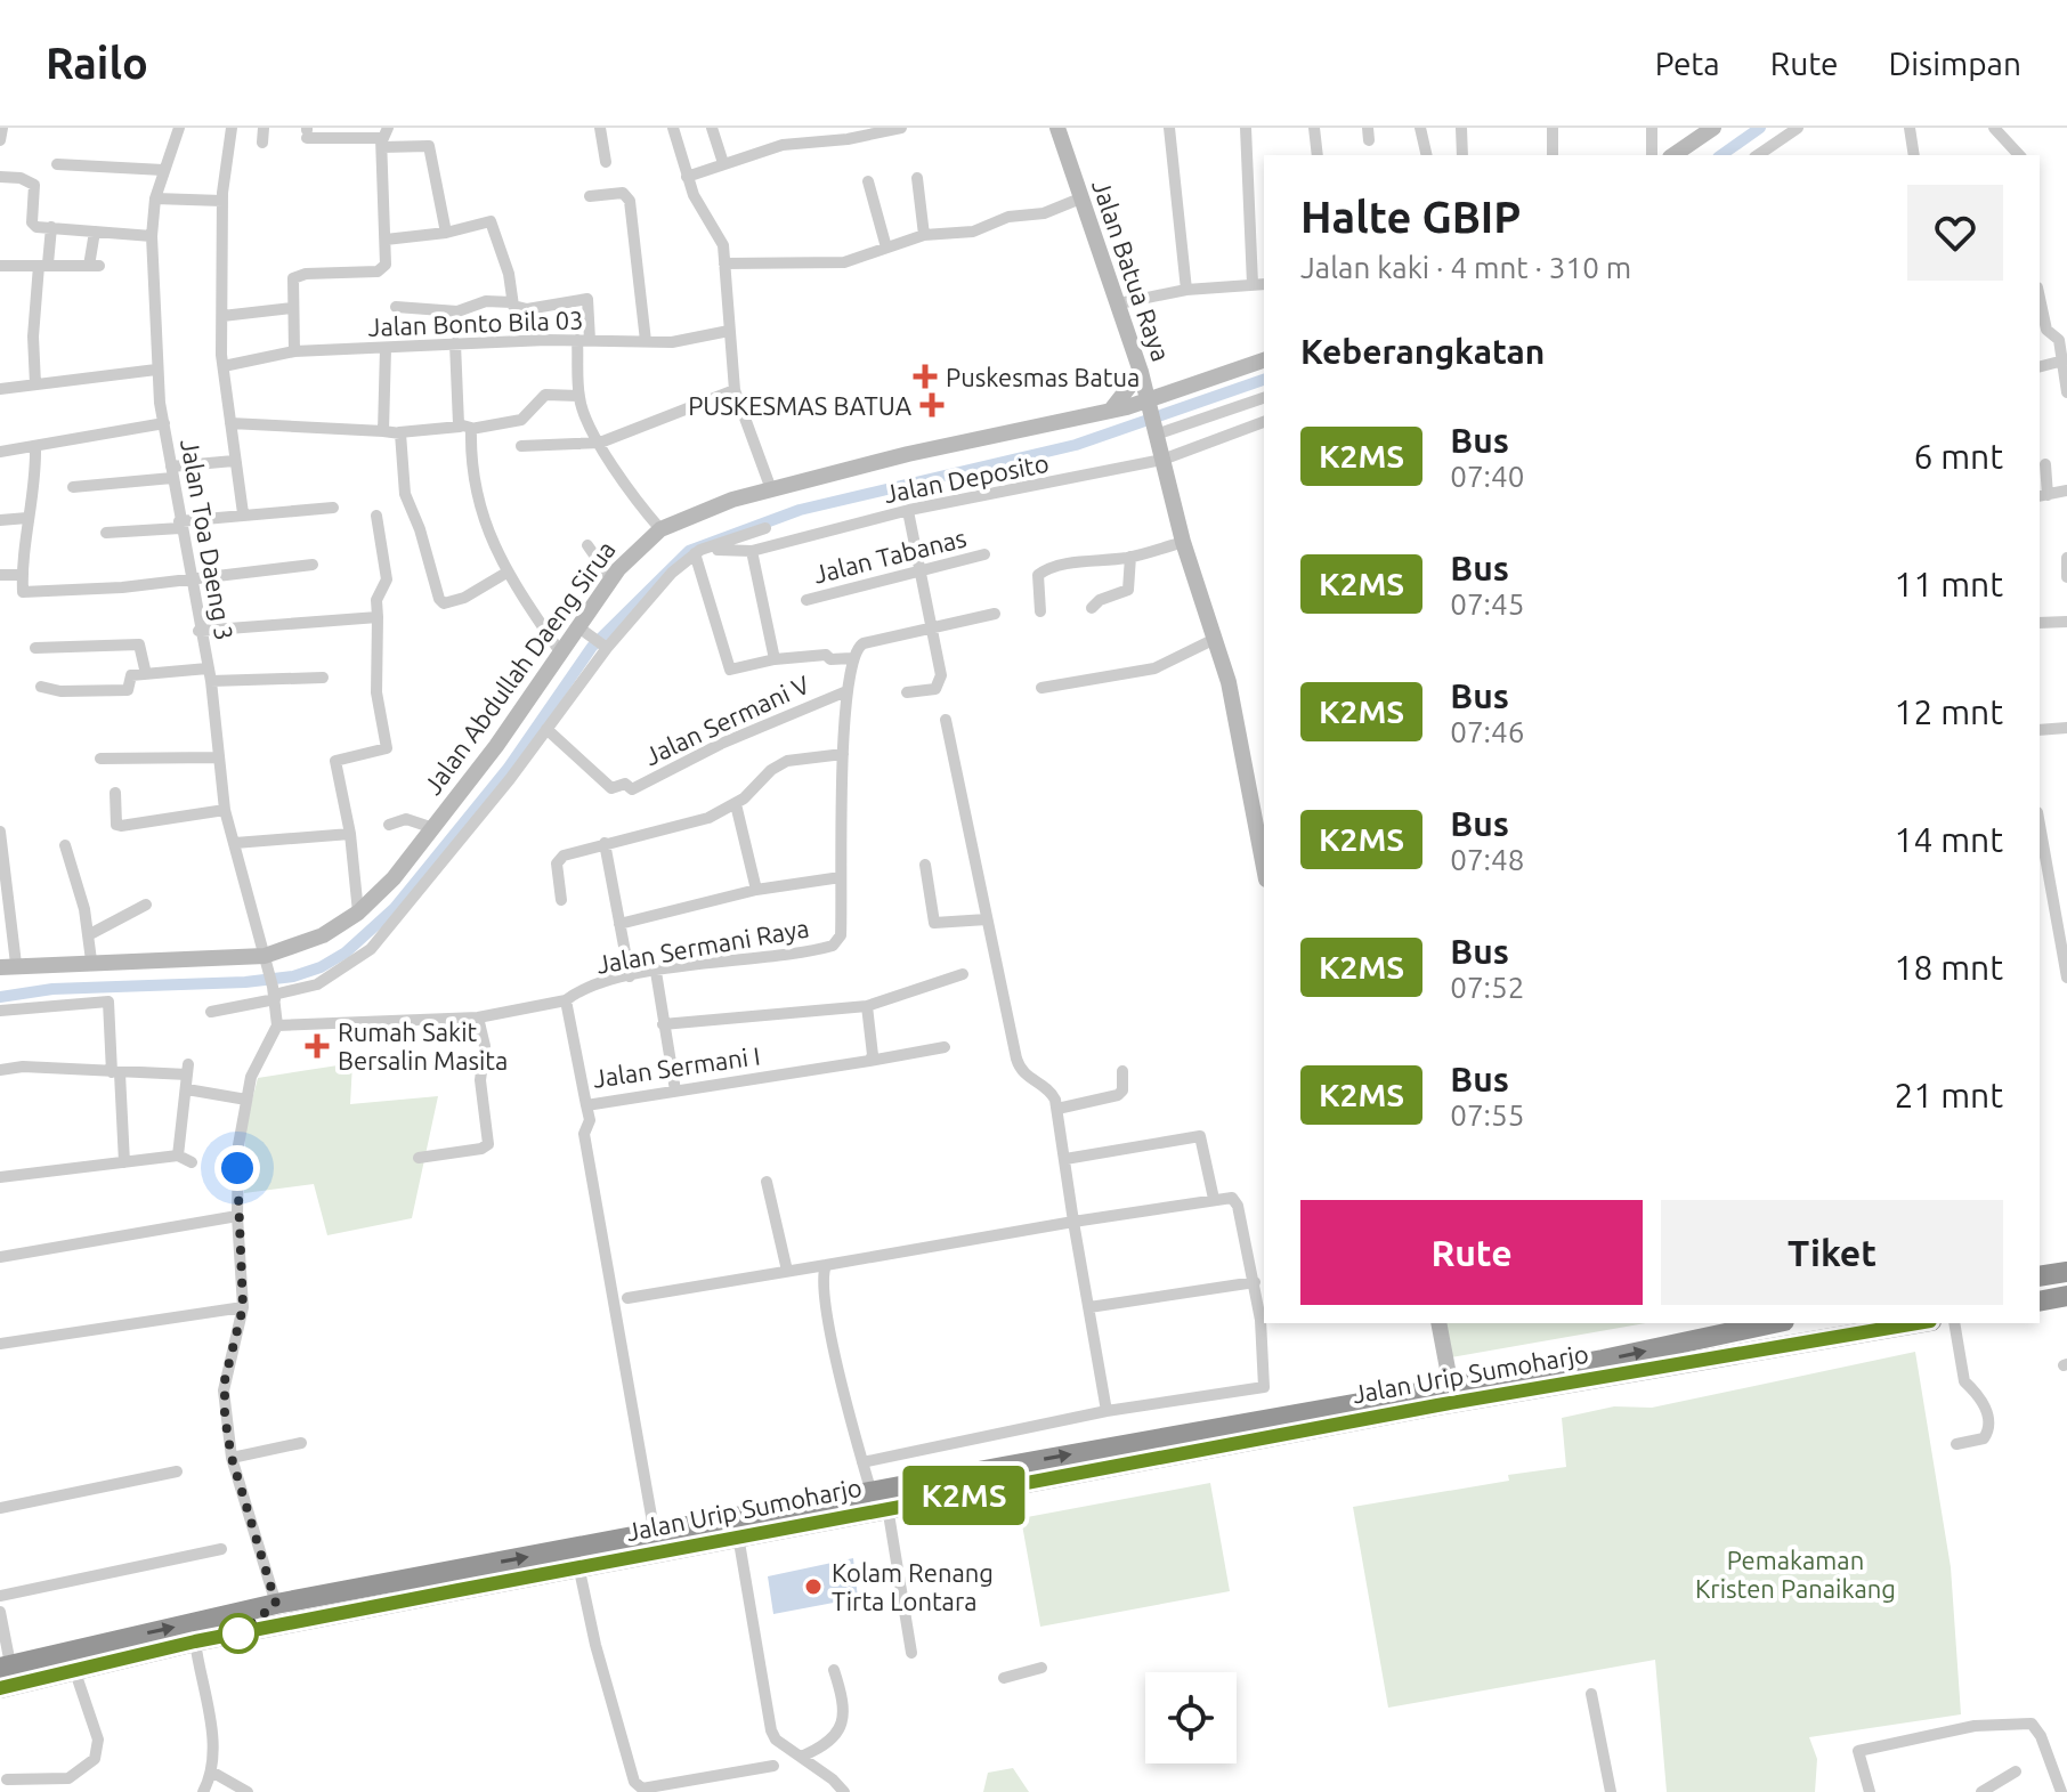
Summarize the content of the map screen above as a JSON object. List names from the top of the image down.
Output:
{
  "streets": {
    "highway": ["Jalan Urip Sumoharjo"],
    "main road": ["Jalan Batua Raya", "Jalan Abdullah Daeng Sirua"],
    "street": [
      "Jalan Bonto Bila 03",
      "Jalan Deposito",
      "Jalan Toa Daeng 3",
      "Jalan Tabanas",
      "Jalan Sermani V",
      "Jalan Sermani Raya",
      "Jalan Sermani I"
    ]
  },
  "crossings": [
    ["Jalan Batua Raya", "Jalan Deposito"],
    ["Jalan Batua Raya", "Jalan Abdullah Daeng Sirua"],
    ["Jalan Toa Daeng 3", "Jalan Abdullah Daeng Sirua"],
    ["Jalan Toa Daeng 3", "Jalan Sermani Raya"],
    ["Jalan Sermani V", "Jalan Sermani Raya"],
    ["Jalan Sermani Raya", "Jalan Sermani I"]
  ],
  "parks": ["Pemakaman Kristen Panaikang"],
  "places": {
    "health": ["Puskesmas Batua", "PUSKESMAS BATUA", "Rumah Sakit Bersalin Masita"],
    "other": ["Kolam Renang Tirta Lontara"]
  },
  "lines": ["bus line K2MS"],
  "page": {
    "header": "Railo",
    "nav": ["Peta", "Rute", "Disimpan"],
    "on_map": "K2MS",
    "heading": [
      ["Halte GBIP", "Jalan kaki · 4 mnt · 310 m"],
      "Keberangkatan"
    ],
    "list": [
      {
        "mark": "K2MS",
        "name": "Bus",
        "note": "07:40",
        "value": "6 mnt"
      },
      {
        "mark": "K2MS",
        "name": "Bus",
        "note": "07:45",
        "value": "11 mnt"
      },
      {
        "mark": "K2MS",
        "name": "Bus",
        "note": "07:46",
        "value": "12 mnt"
      },
      {
        "mark": "K2MS",
        "name": "Bus",
        "note": "07:48",
        "value": "14 mnt"
      },
      {
        "mark": "K2MS",
        "name": "Bus",
        "note": "07:52",
        "value": "18 mnt"
      },
      {
        "mark": "K2MS",
        "name": "Bus",
        "note": "07:55",
        "value": "21 mnt"
      }
    ],
    "buttons": ["Rute", "Tiket"]
  }
}
